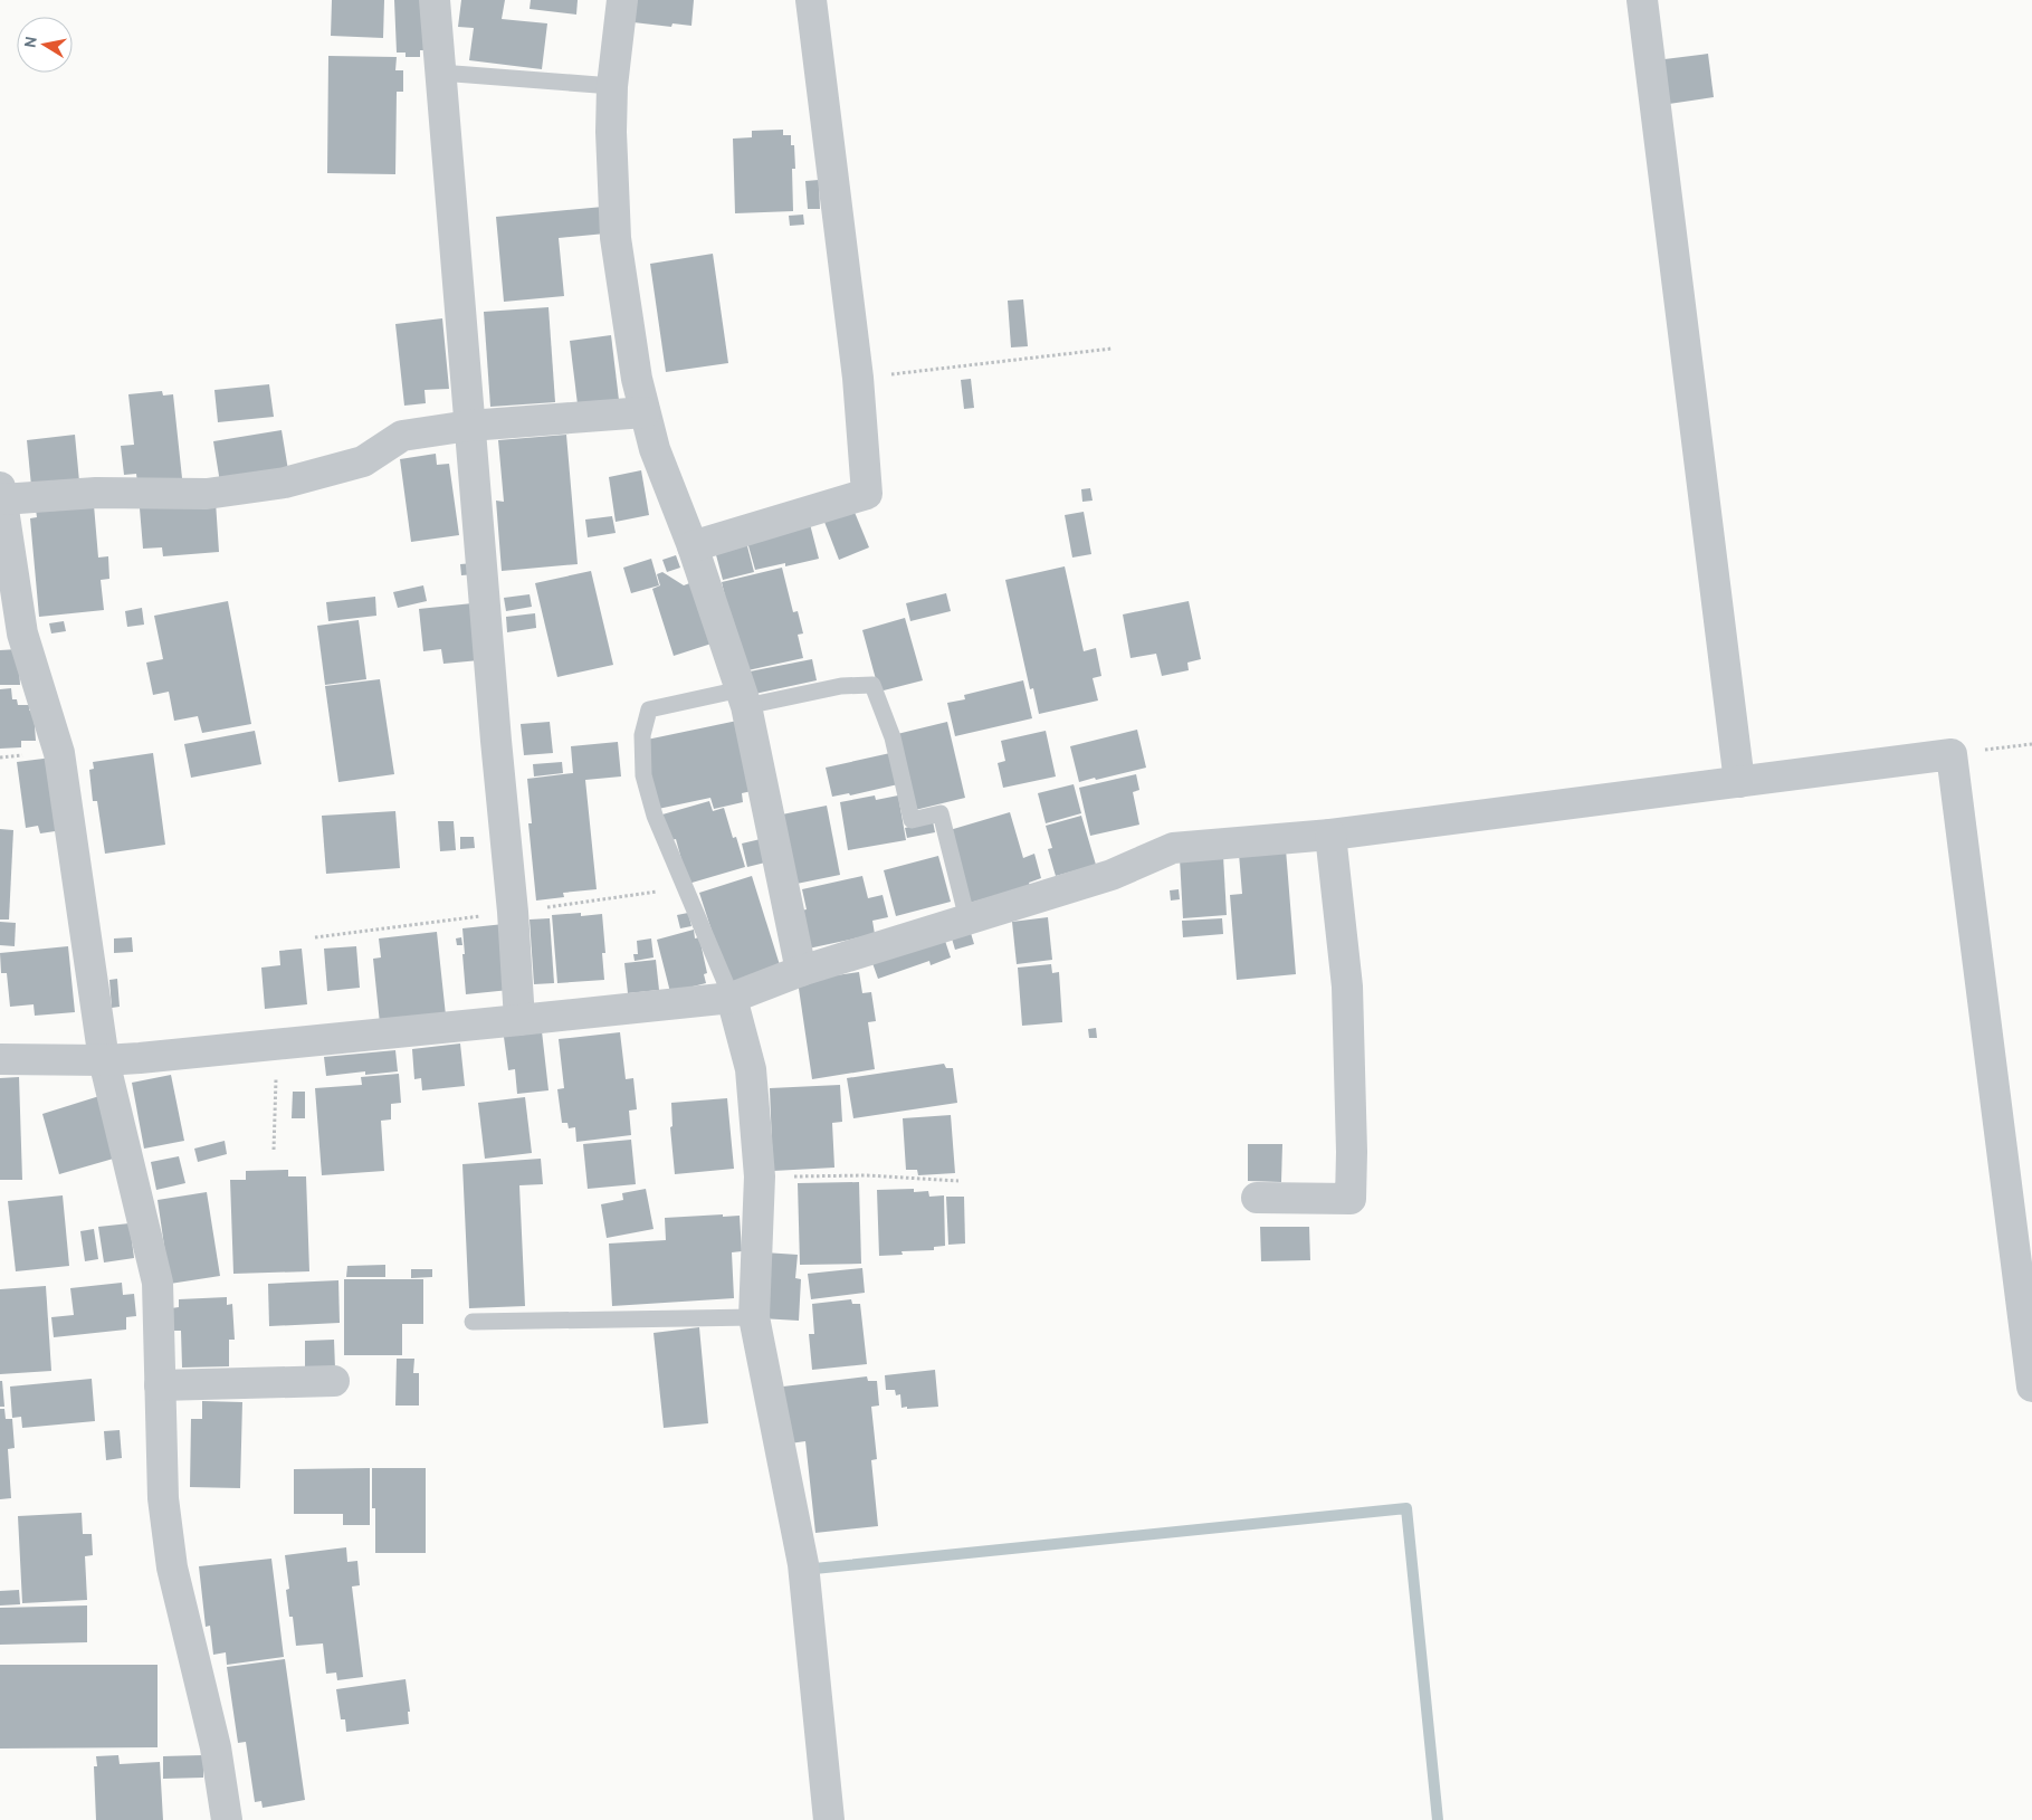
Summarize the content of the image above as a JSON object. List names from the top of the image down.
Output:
{
  "north": "left"
}
